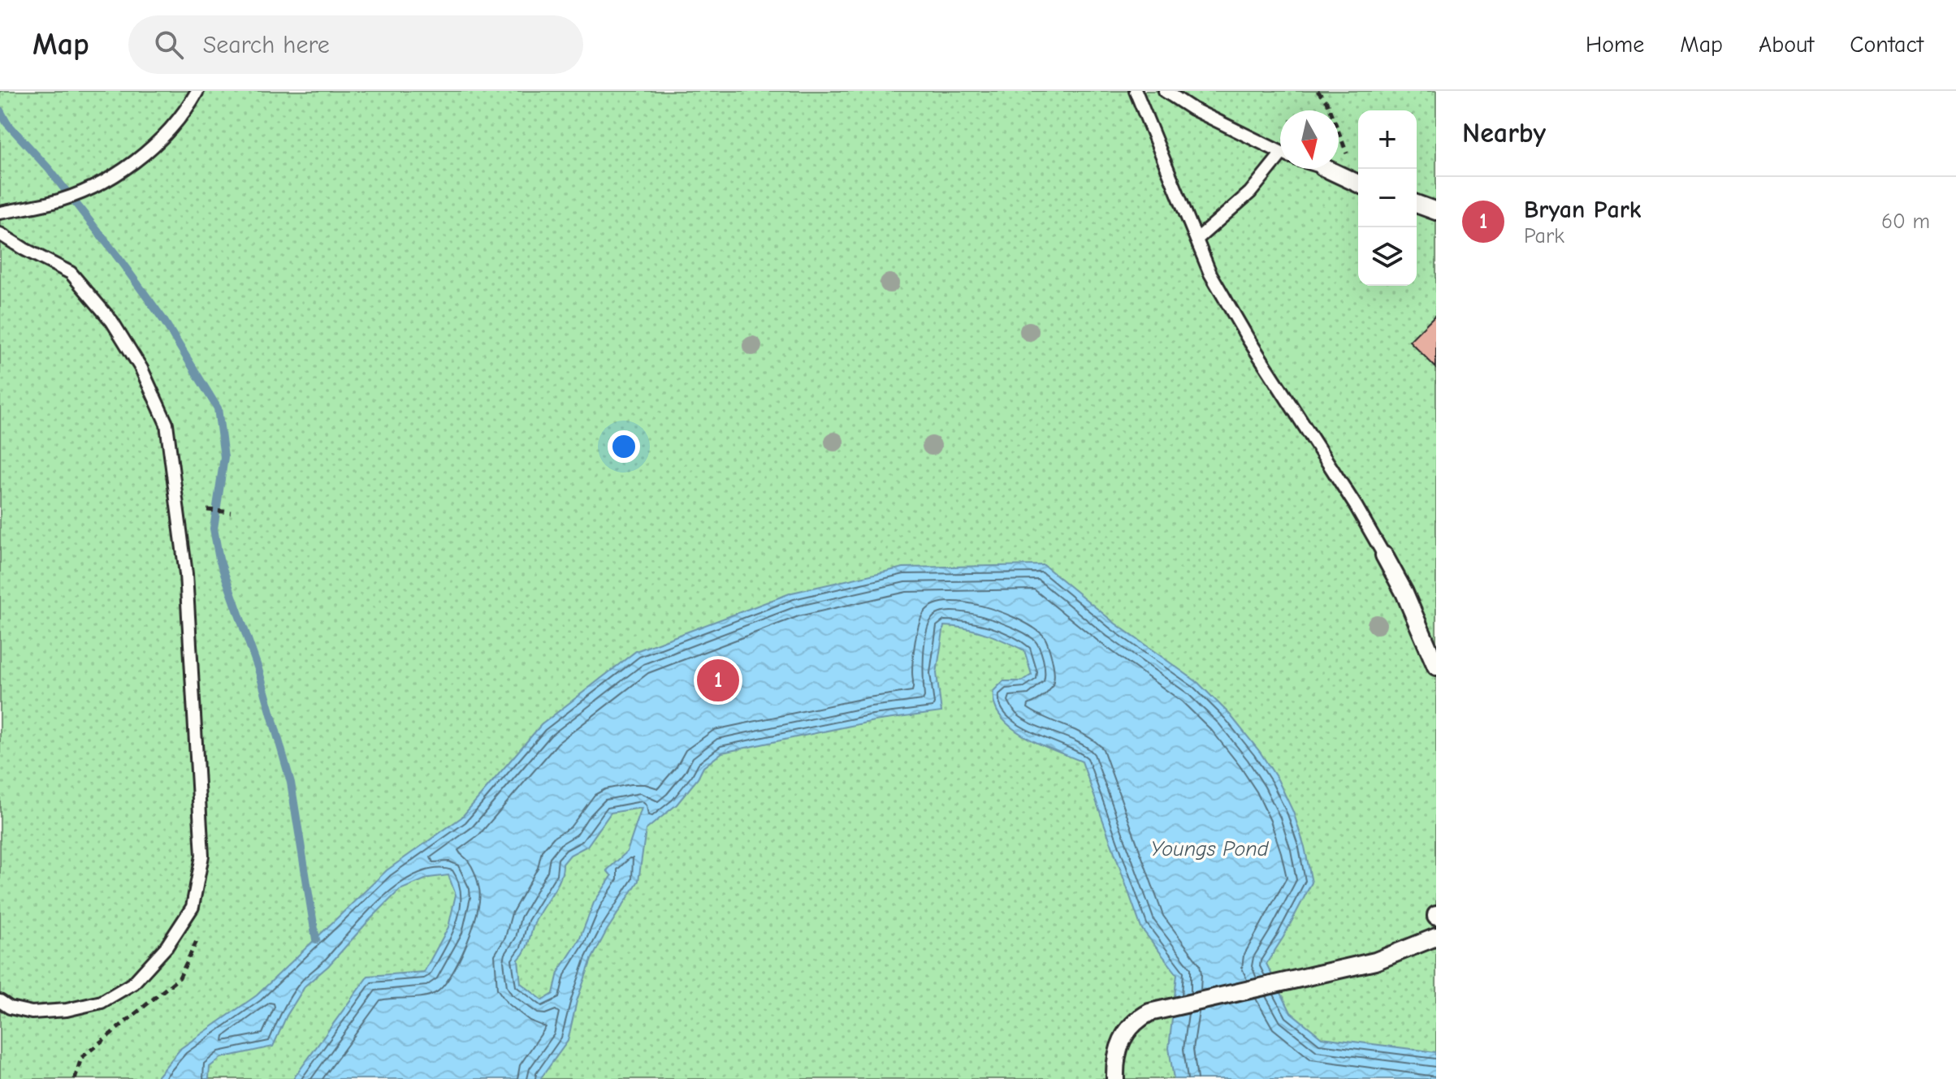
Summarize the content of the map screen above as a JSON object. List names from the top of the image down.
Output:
{
  "water": ["Youngs Pond"],
  "north": "bottom",
  "page": {
    "header": "Map",
    "search": "Search here",
    "nav": [
      "Home",
      "Map",
      "About",
      "Contact"
    ],
    "heading": "Nearby",
    "map_buttons": ["+", "−"],
    "list": [
      {
        "mark": "1",
        "name": "Bryan Park",
        "note": "Park",
        "value": "60 m"
      }
    ],
    "pins": "1"
  }
}
